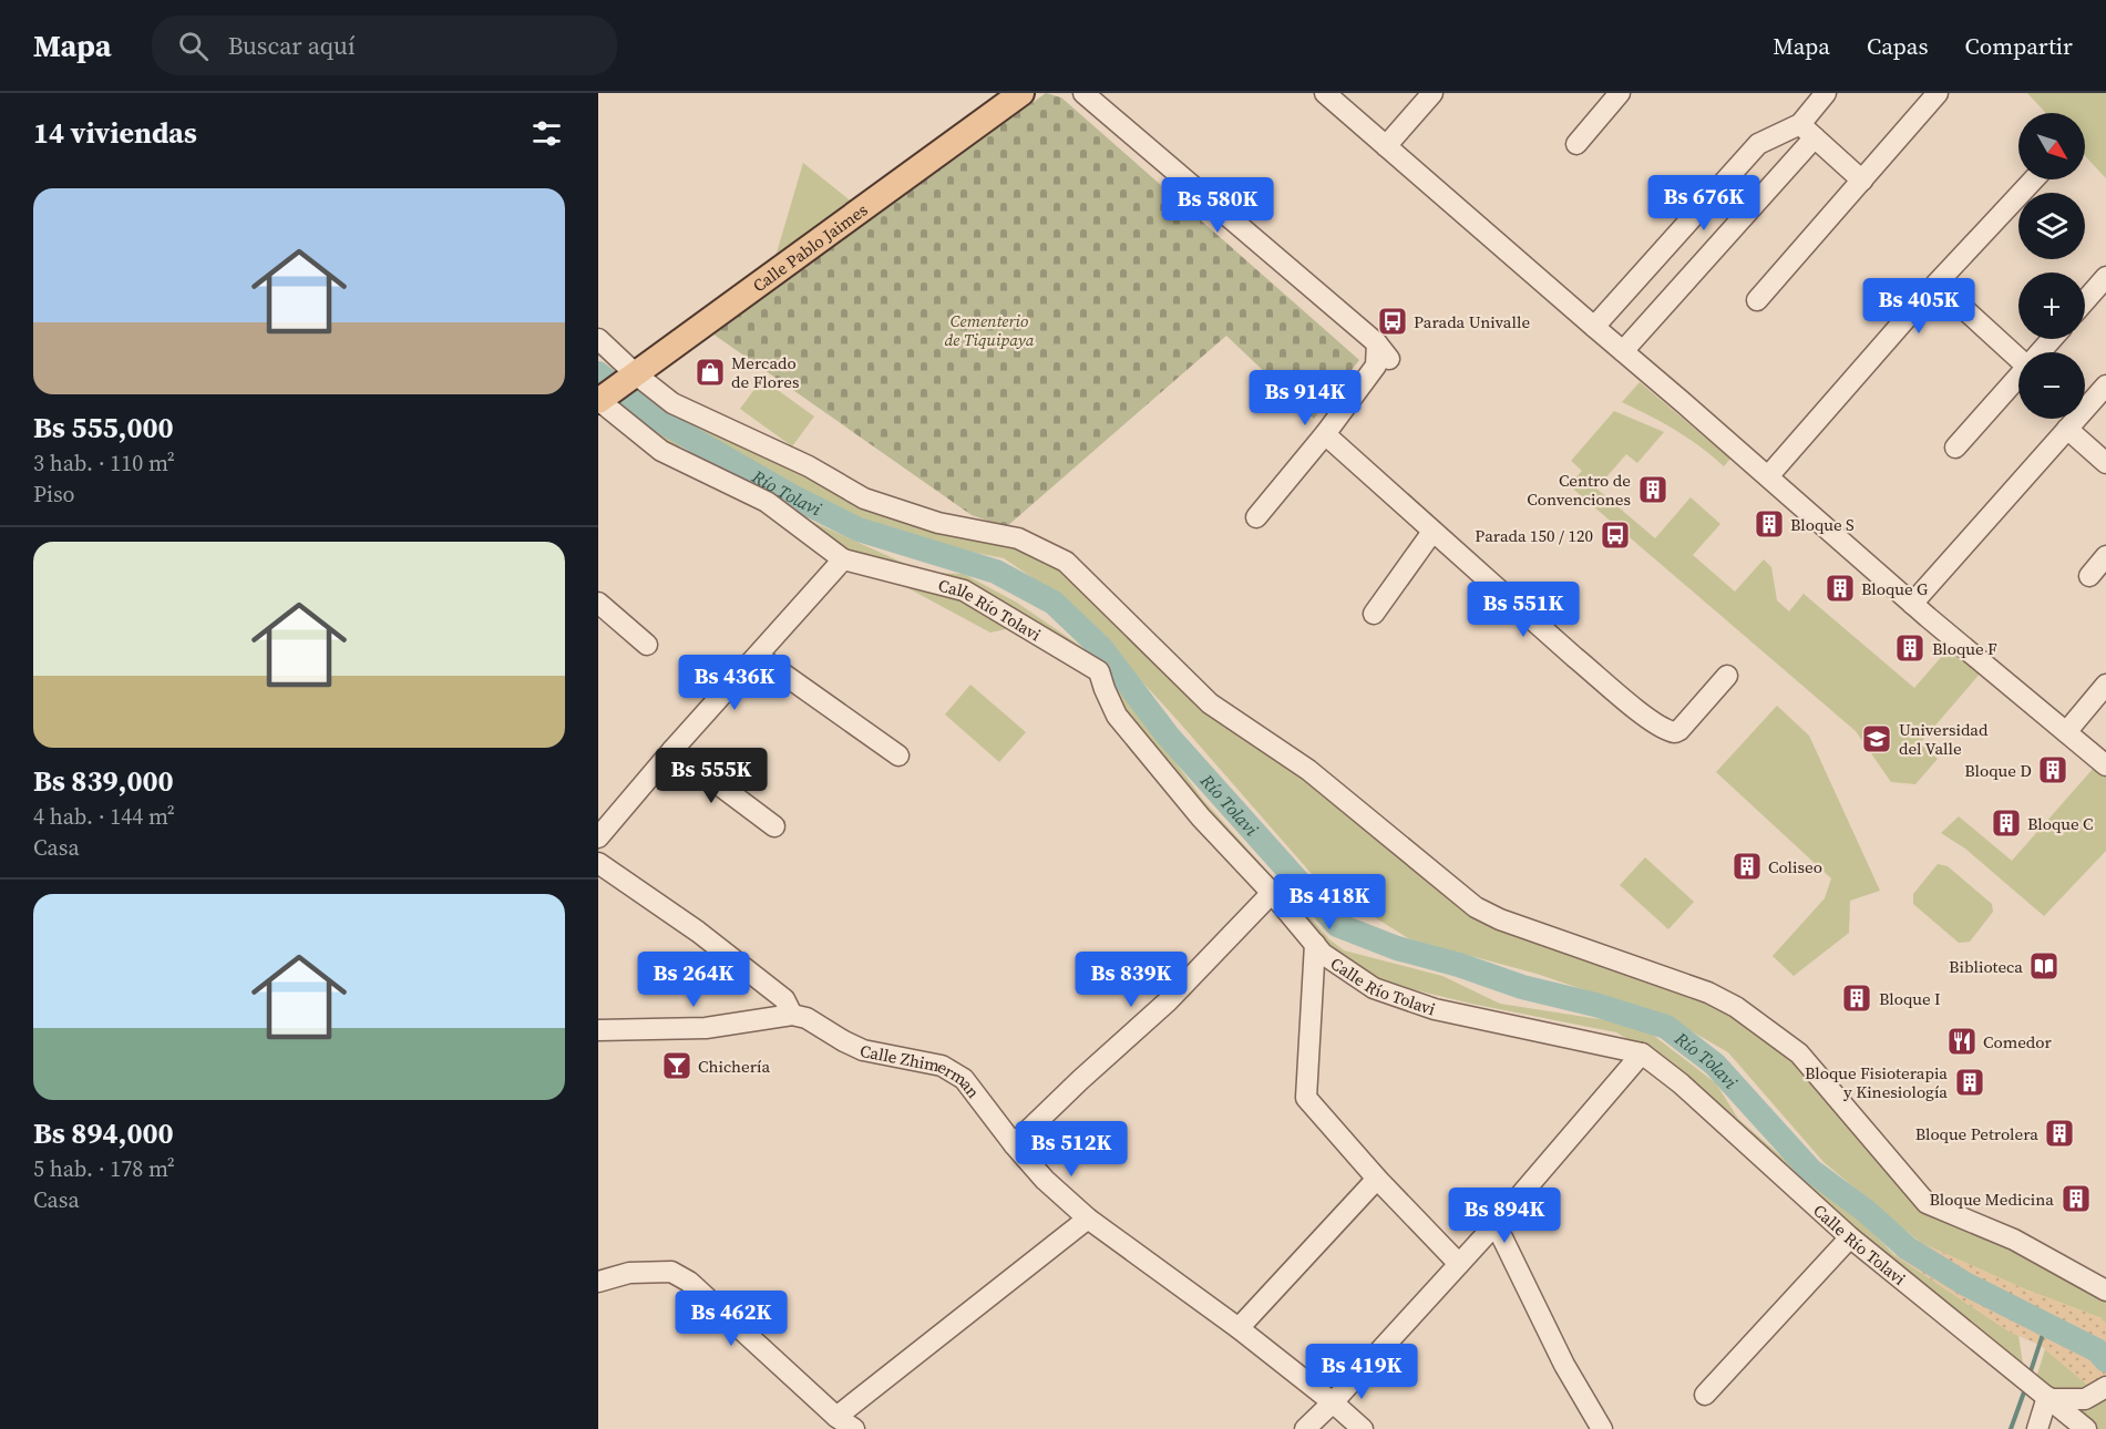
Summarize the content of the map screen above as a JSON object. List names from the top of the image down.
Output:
{
  "streets": {
    "main road": ["Calle Pablo Jaimes"],
    "street": ["Calle Río Tolavi", "Calle Zhimerman"]
  },
  "crossings": [
    ["Calle Pablo Jaimes", "Calle Río Tolavi"]
  ],
  "water": ["Río Tolavi"],
  "parks": ["Cementerio de Tiquipaya"],
  "places": {
    "bus stop": ["Parada Univalle", "Parada 150 / 120"],
    "shop": ["Mercado de Flores"],
    "building": [
      "Centro de Convenciones",
      "Bloque S",
      "Bloque G",
      "Bloque F",
      "Bloque D",
      "Bloque C",
      "Coliseo",
      "Bloque I",
      "Bloque Fisioterapia y Kinesiología",
      "Bloque Petrolera",
      "Bloque Medicina"
    ],
    "school or university": ["Universidad del Valle"],
    "library": ["Biblioteca"],
    "restaurant": ["Comedor"],
    "bar": ["Chichería"]
  },
  "north": "bottom right",
  "page": {
    "header": "Mapa",
    "search": "Buscar aquí",
    "nav": ["Mapa", "Capas", "Compartir"],
    "heading": "14 viviendas",
    "map_buttons": ["+", "−"],
    "list": [
      {
        "name": "Bs 555,000",
        "note": "3 hab. · 110 m² · Piso"
      },
      {
        "name": "Bs 839,000",
        "note": "4 hab. · 144 m² · Casa"
      },
      {
        "name": "Bs 894,000",
        "note": "5 hab. · 178 m² · Casa"
      }
    ],
    "price": [
      "Bs 676K",
      "Bs 580K",
      "Bs 405K",
      "Bs 914K",
      "Bs 551K",
      "Bs 436K",
      "Bs 555K",
      "Bs 418K",
      "Bs 264K",
      "Bs 839K",
      "Bs 512K",
      "Bs 894K",
      "Bs 462K",
      "Bs 419K"
    ]
  }
}
